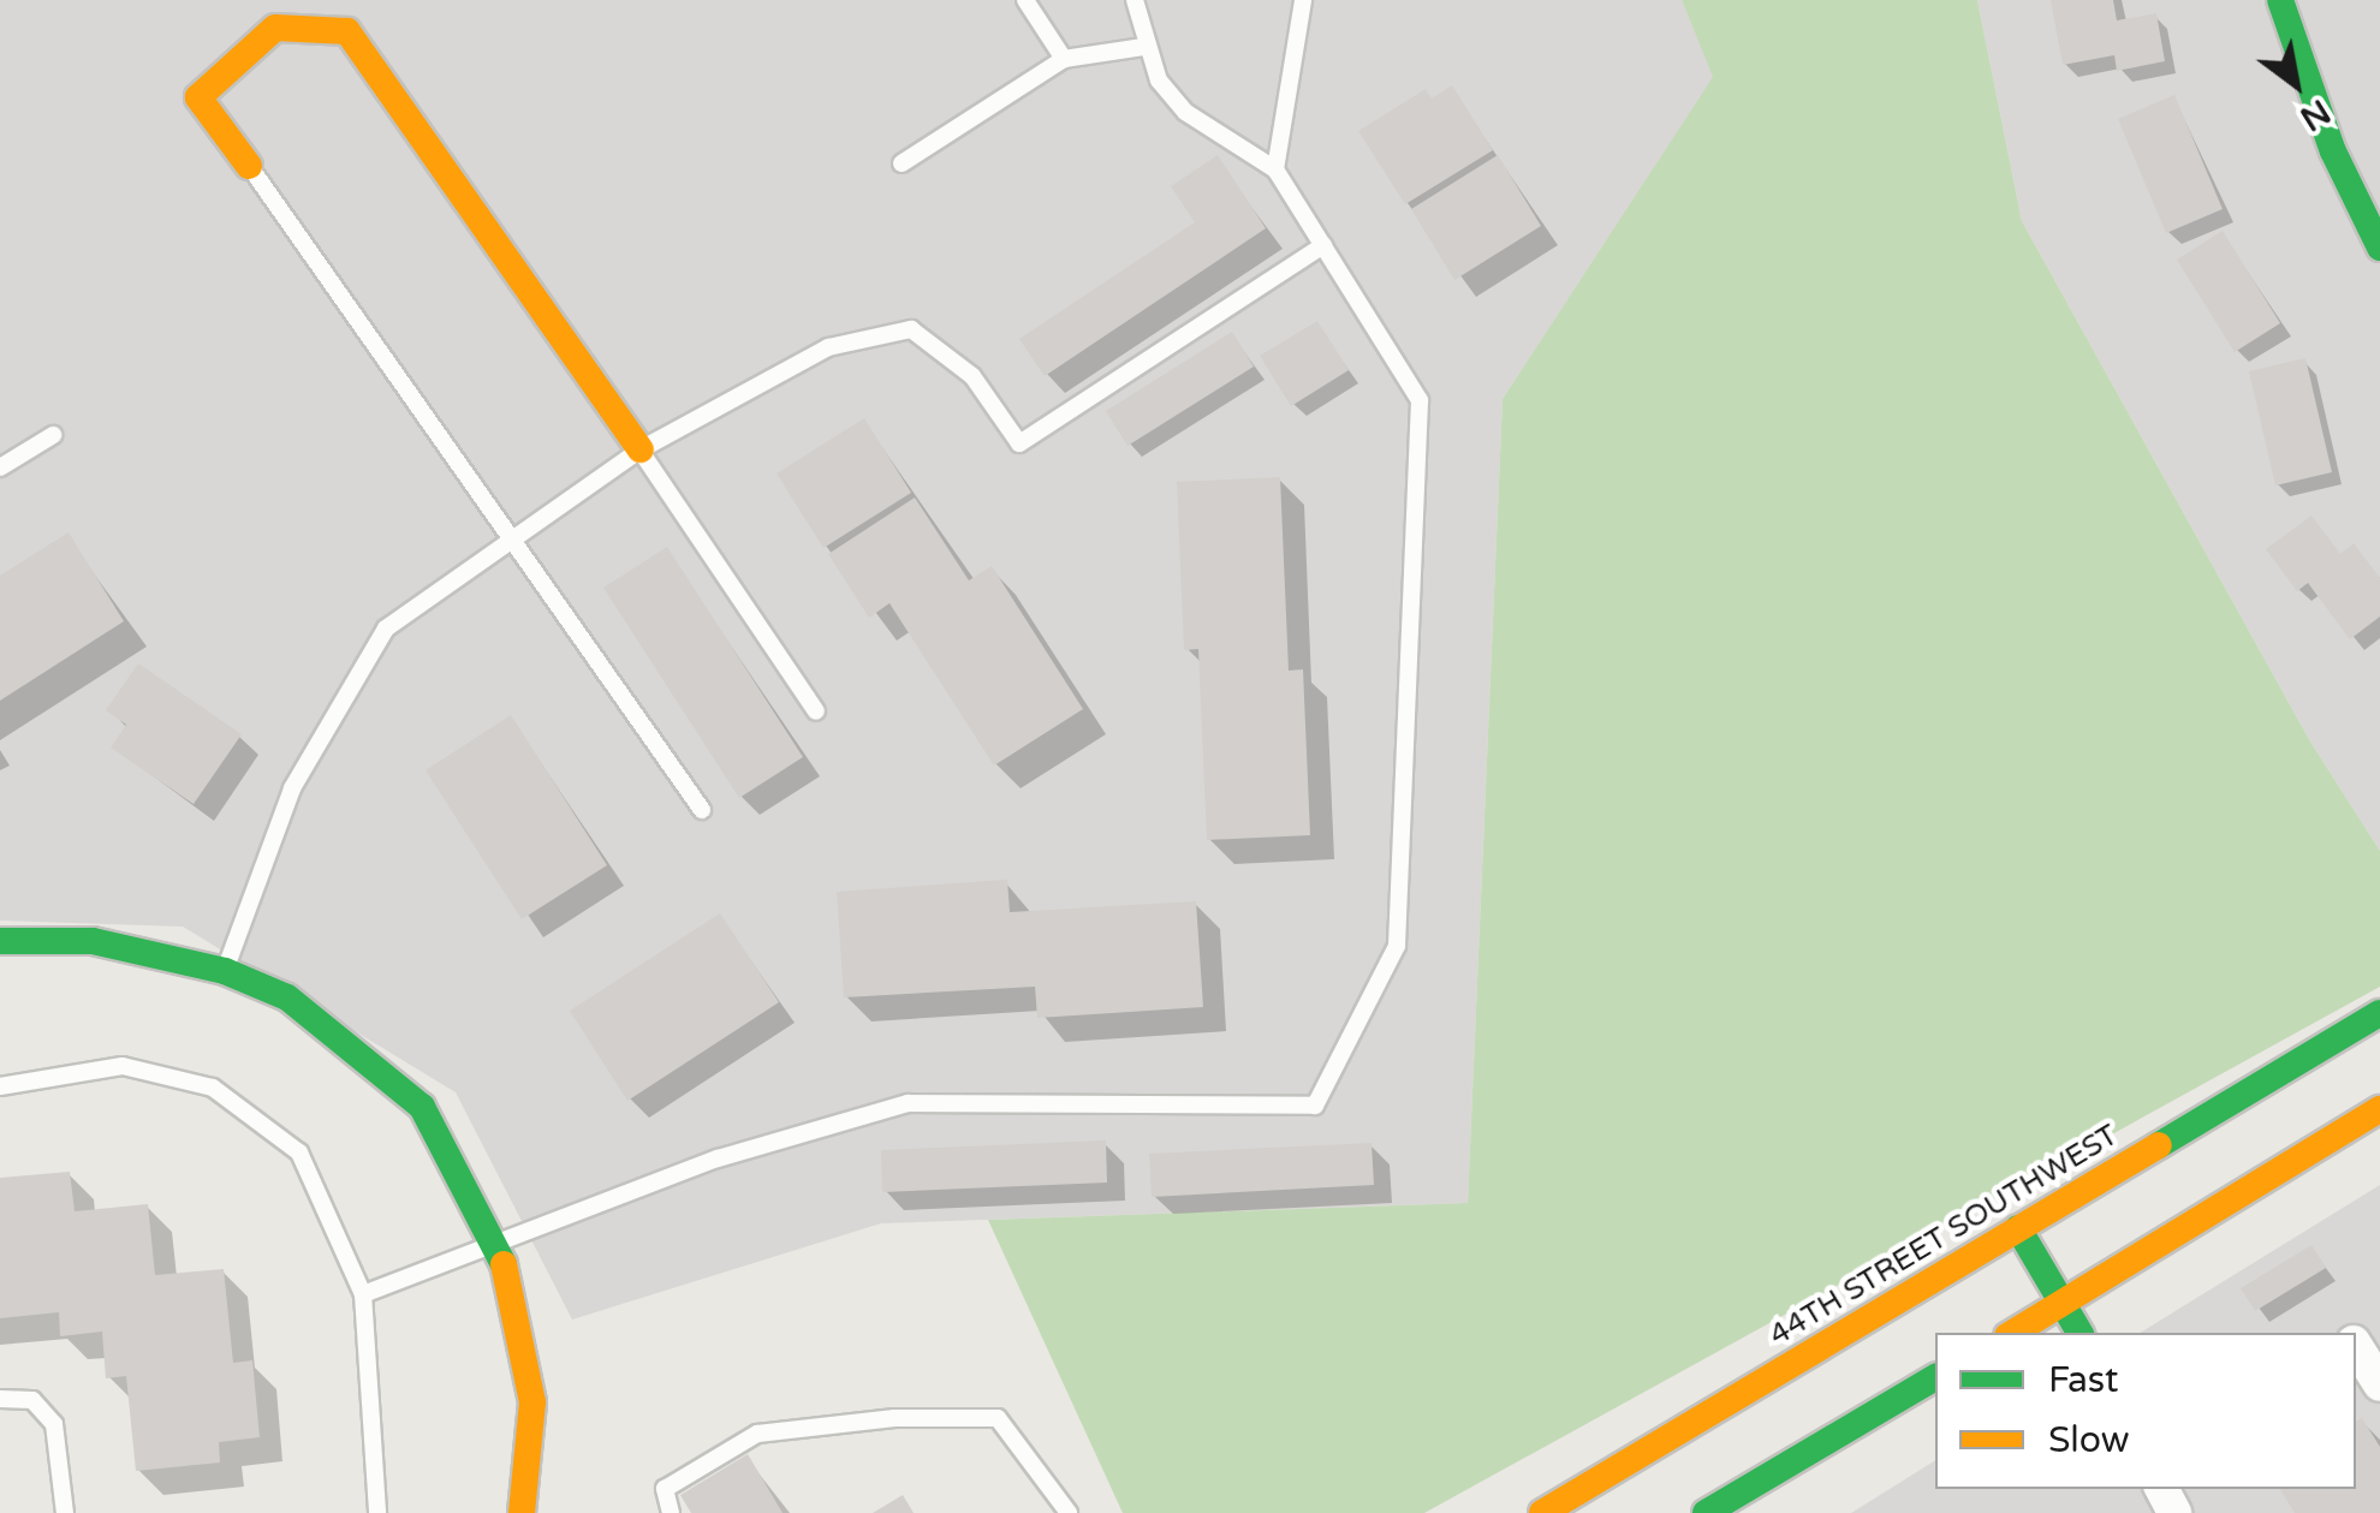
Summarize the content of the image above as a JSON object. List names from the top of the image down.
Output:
{
  "streets": {
    "street": ["44TH STREET SOUTHWEST"]
  },
  "legend": ["Fast", "Slow"],
  "north": "bottom right"
}
